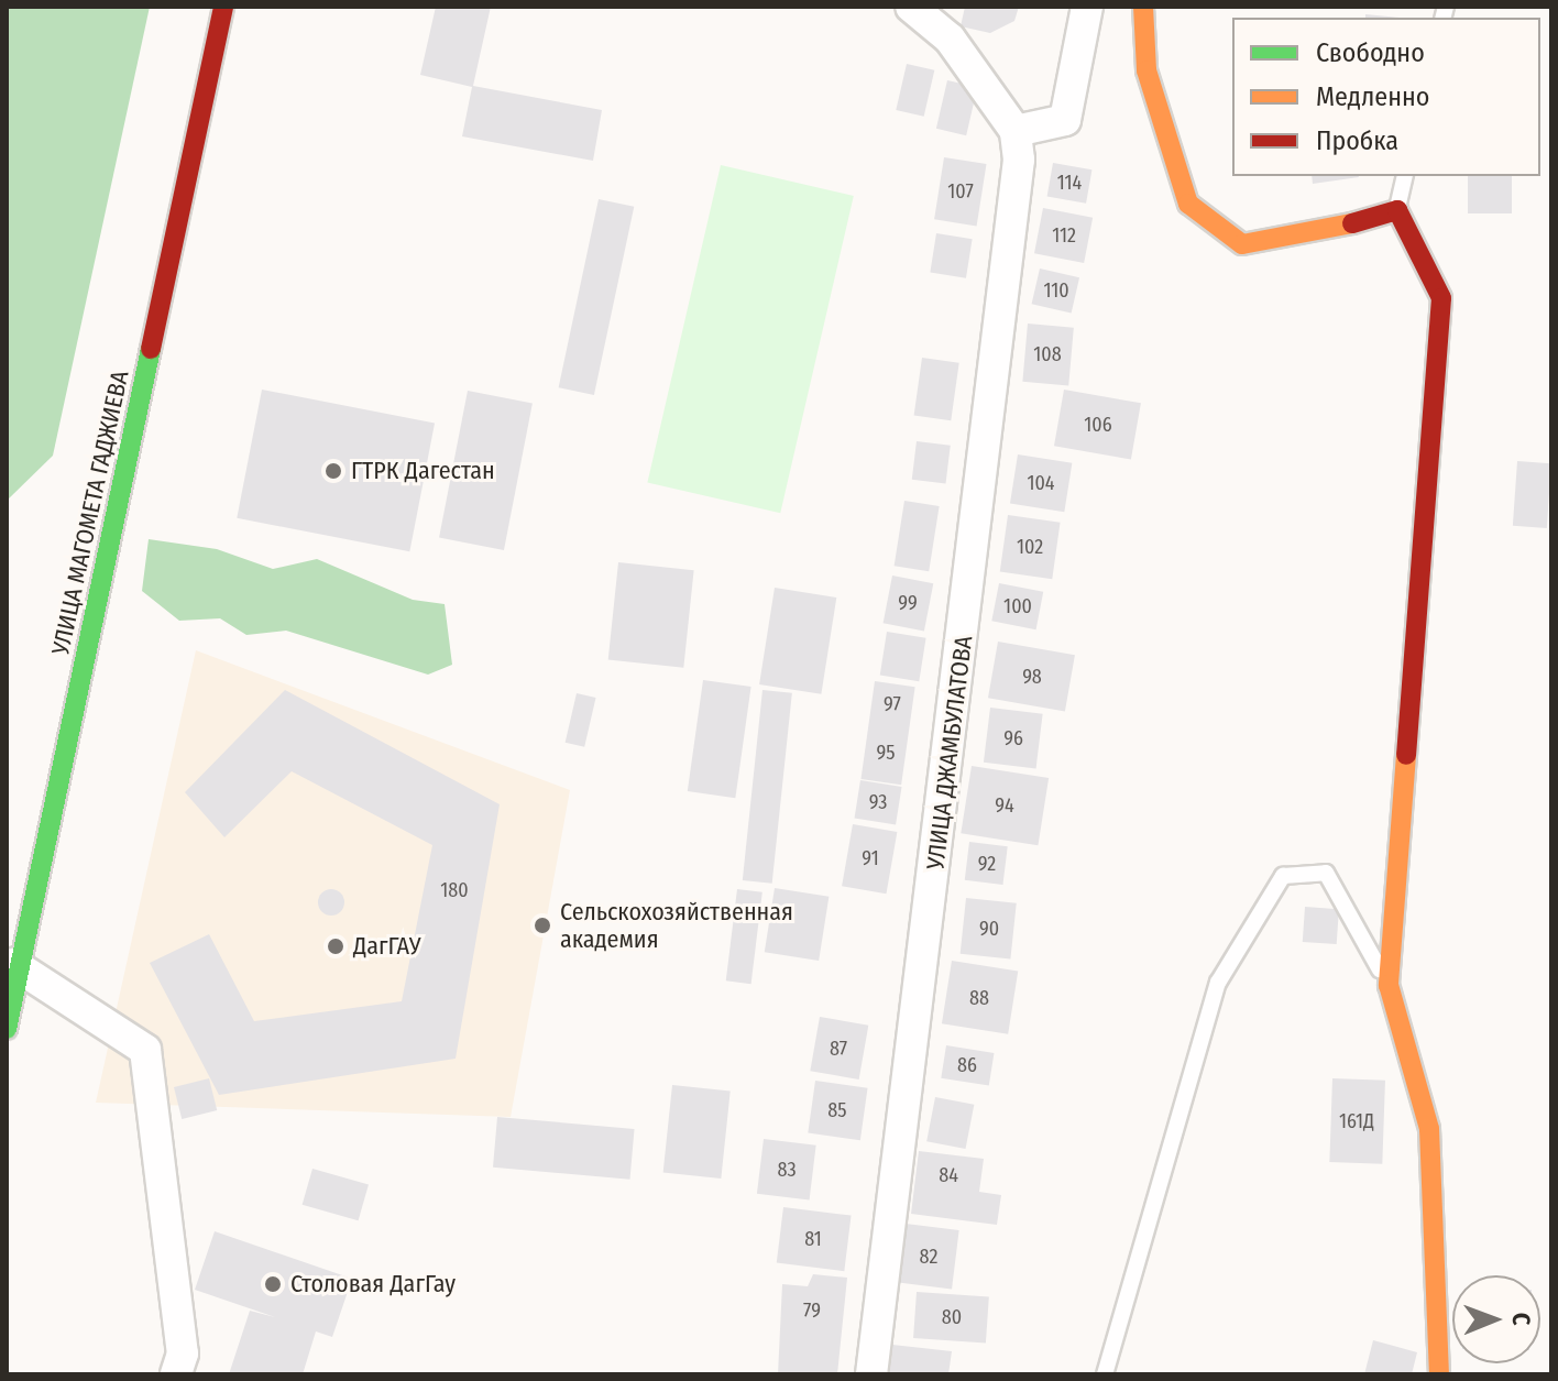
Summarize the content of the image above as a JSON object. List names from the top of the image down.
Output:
{
  "streets": {
    "main road": ["УЛИЦА МАГОМЕТА ГАДЖИЕВА"],
    "street": ["УЛИЦА ДЖАМБУЛАТОВА"]
  },
  "places": [
    "ГТРК Дагестан",
    "Сельскохозяйственная академия",
    "ДагГАУ",
    "Столовая ДагГау"
  ],
  "house_numbers": [
    "114",
    "107",
    "112",
    "110",
    "108",
    "106",
    "104",
    "102",
    "99",
    "100",
    "98",
    "97",
    "96",
    "95",
    "93",
    "94",
    "91",
    "92",
    "180",
    "90",
    "88",
    "87",
    "86",
    "85",
    "161Д",
    "83",
    "84",
    "81",
    "82",
    "79",
    "80"
  ],
  "legend": ["Свободно", "Медленно", "Пробка"],
  "north": "right"
}
